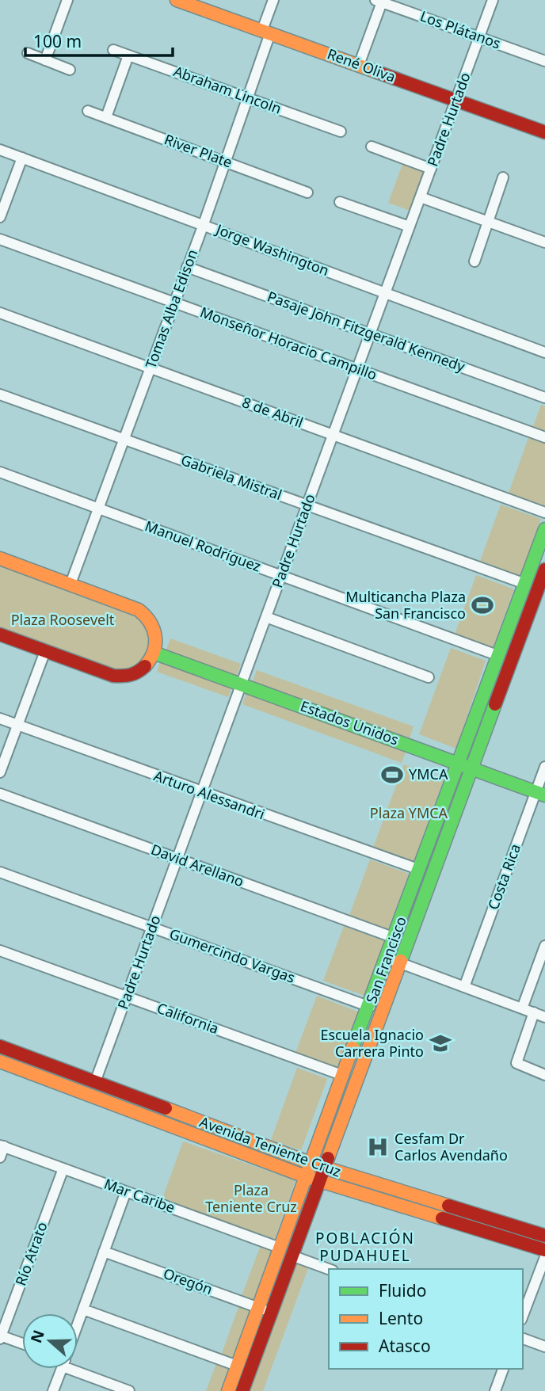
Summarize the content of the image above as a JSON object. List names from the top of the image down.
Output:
{
  "streets": {
    "main road": [
      "René Oliva",
      "Estados Unidos",
      "San Francisco",
      "Avenida Teniente Cruz"
    ],
    "street": [
      "Los Plátanos",
      "Abraham Lincoln",
      "Padre Hurtado",
      "River Plate",
      "Jorge Washington",
      "Tomas Alba Edison",
      "Pasaje John Fitzgerald Kennedy",
      "Monseñor Horacio Campillo",
      "8 de Abril",
      "Gabriela Mistral",
      "Manuel Rodríguez",
      "Arturo Alessandri",
      "David Arellano",
      "Costa Rica",
      "Gumercindo Vargas",
      "California",
      "Mar Caribe",
      "Río Atrato",
      "Oregón"
    ]
  },
  "crossings": [
    ["Los Plátanos", "Padre Hurtado"],
    ["René Oliva", "Padre Hurtado"],
    ["René Oliva", "Tomas Alba Edison"],
    ["Abraham Lincoln", "Tomas Alba Edison"],
    ["Padre Hurtado", "Jorge Washington"],
    ["Padre Hurtado", "Pasaje John Fitzgerald Kennedy"],
    ["Padre Hurtado", "Monseñor Horacio Campillo"],
    ["Padre Hurtado", "8 de Abril"],
    ["Padre Hurtado", "Gabriela Mistral"],
    ["Padre Hurtado", "Manuel Rodríguez"],
    ["Padre Hurtado", "Estados Unidos"],
    ["Padre Hurtado", "Arturo Alessandri"],
    ["Padre Hurtado", "David Arellano"],
    ["Padre Hurtado", "Gumercindo Vargas"],
    ["Padre Hurtado", "California"],
    ["Padre Hurtado", "Avenida Teniente Cruz"],
    ["River Plate", "Tomas Alba Edison"],
    ["Jorge Washington", "Tomas Alba Edison"],
    ["Tomas Alba Edison", "Pasaje John Fitzgerald Kennedy"],
    ["Tomas Alba Edison", "Monseñor Horacio Campillo"],
    ["Tomas Alba Edison", "8 de Abril"],
    ["Tomas Alba Edison", "Gabriela Mistral"],
    ["Tomas Alba Edison", "Manuel Rodríguez"],
    ["Gabriela Mistral", "San Francisco"],
    ["Manuel Rodríguez", "San Francisco"],
    ["Estados Unidos", "Costa Rica"],
    ["Estados Unidos", "San Francisco"],
    ["Arturo Alessandri", "San Francisco"],
    ["David Arellano", "San Francisco"],
    ["Gumercindo Vargas", "San Francisco"],
    ["San Francisco", "California"],
    ["San Francisco", "Avenida Teniente Cruz"],
    ["San Francisco", "Mar Caribe"],
    ["San Francisco", "Oregón"],
    ["Mar Caribe", "Río Atrato"]
  ],
  "districts": ["POBLACIÓN PUDAHUEL"],
  "parks": ["Plaza Roosevelt", "Plaza YMCA", "Plaza Teniente Cruz"],
  "places": {
    "sports": ["Multicancha Plaza San Francisco", "YMCA"],
    "school or university": ["Escuela Ignacio Carrera Pinto"],
    "hospital": ["Cesfam Dr Carlos Avendaño"]
  },
  "legend": ["Fluido", "Lento", "Atasco"],
  "scale_bar": "100 m",
  "north": "left"
}
